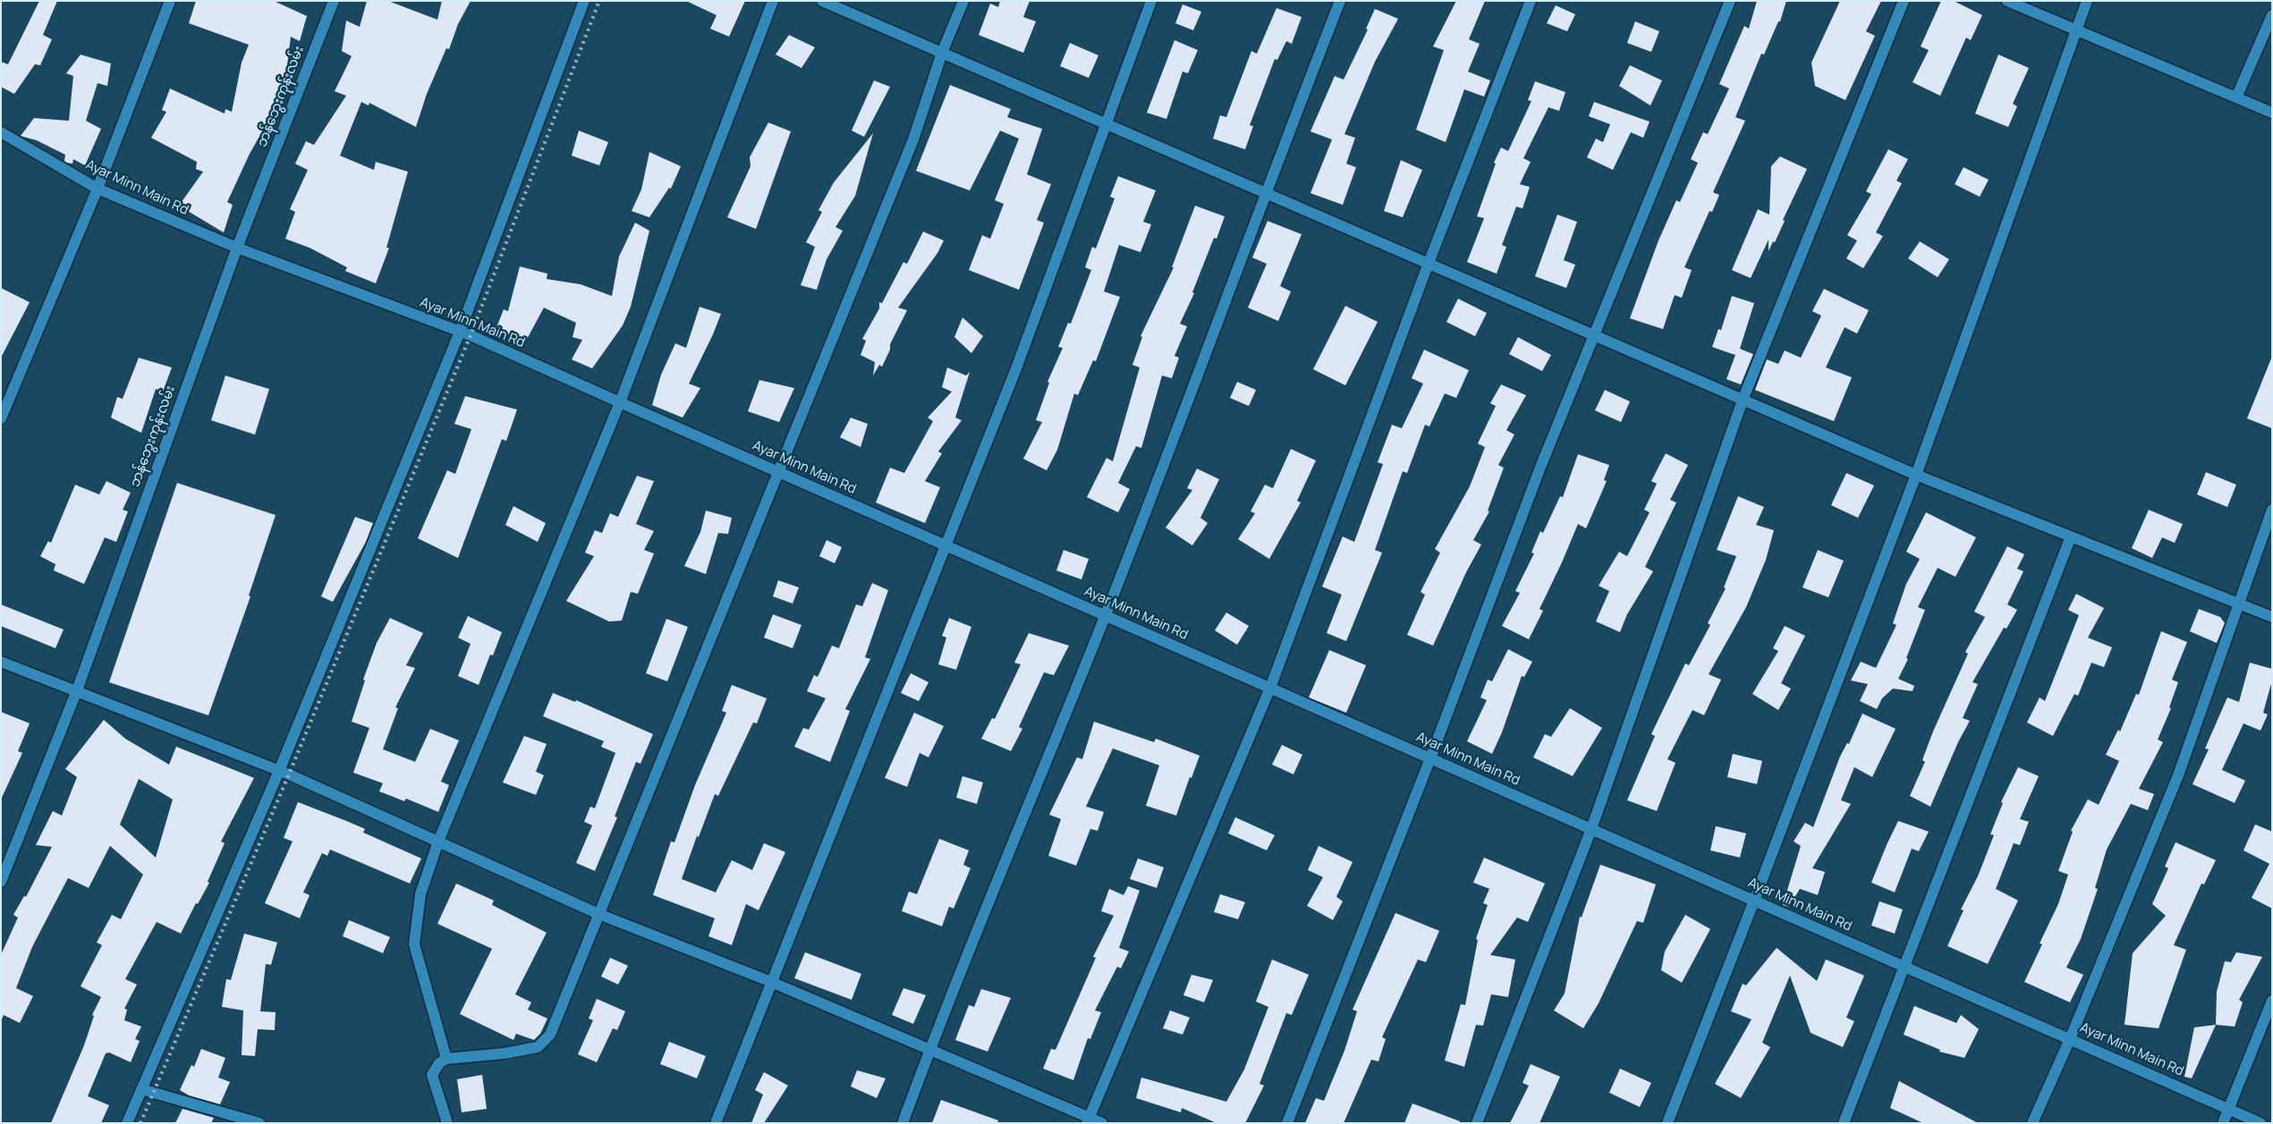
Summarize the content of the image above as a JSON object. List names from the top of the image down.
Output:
{
  "streets": {
    "street": ["ဘန်ဘွေးကုန်းလမ်း", "Ayar Minn Main Rd"]
  },
  "crossings": [
    ["ဘန်ဘွေးကုန်းလမ်း", "Ayar Minn Main Rd"]
  ]
}
